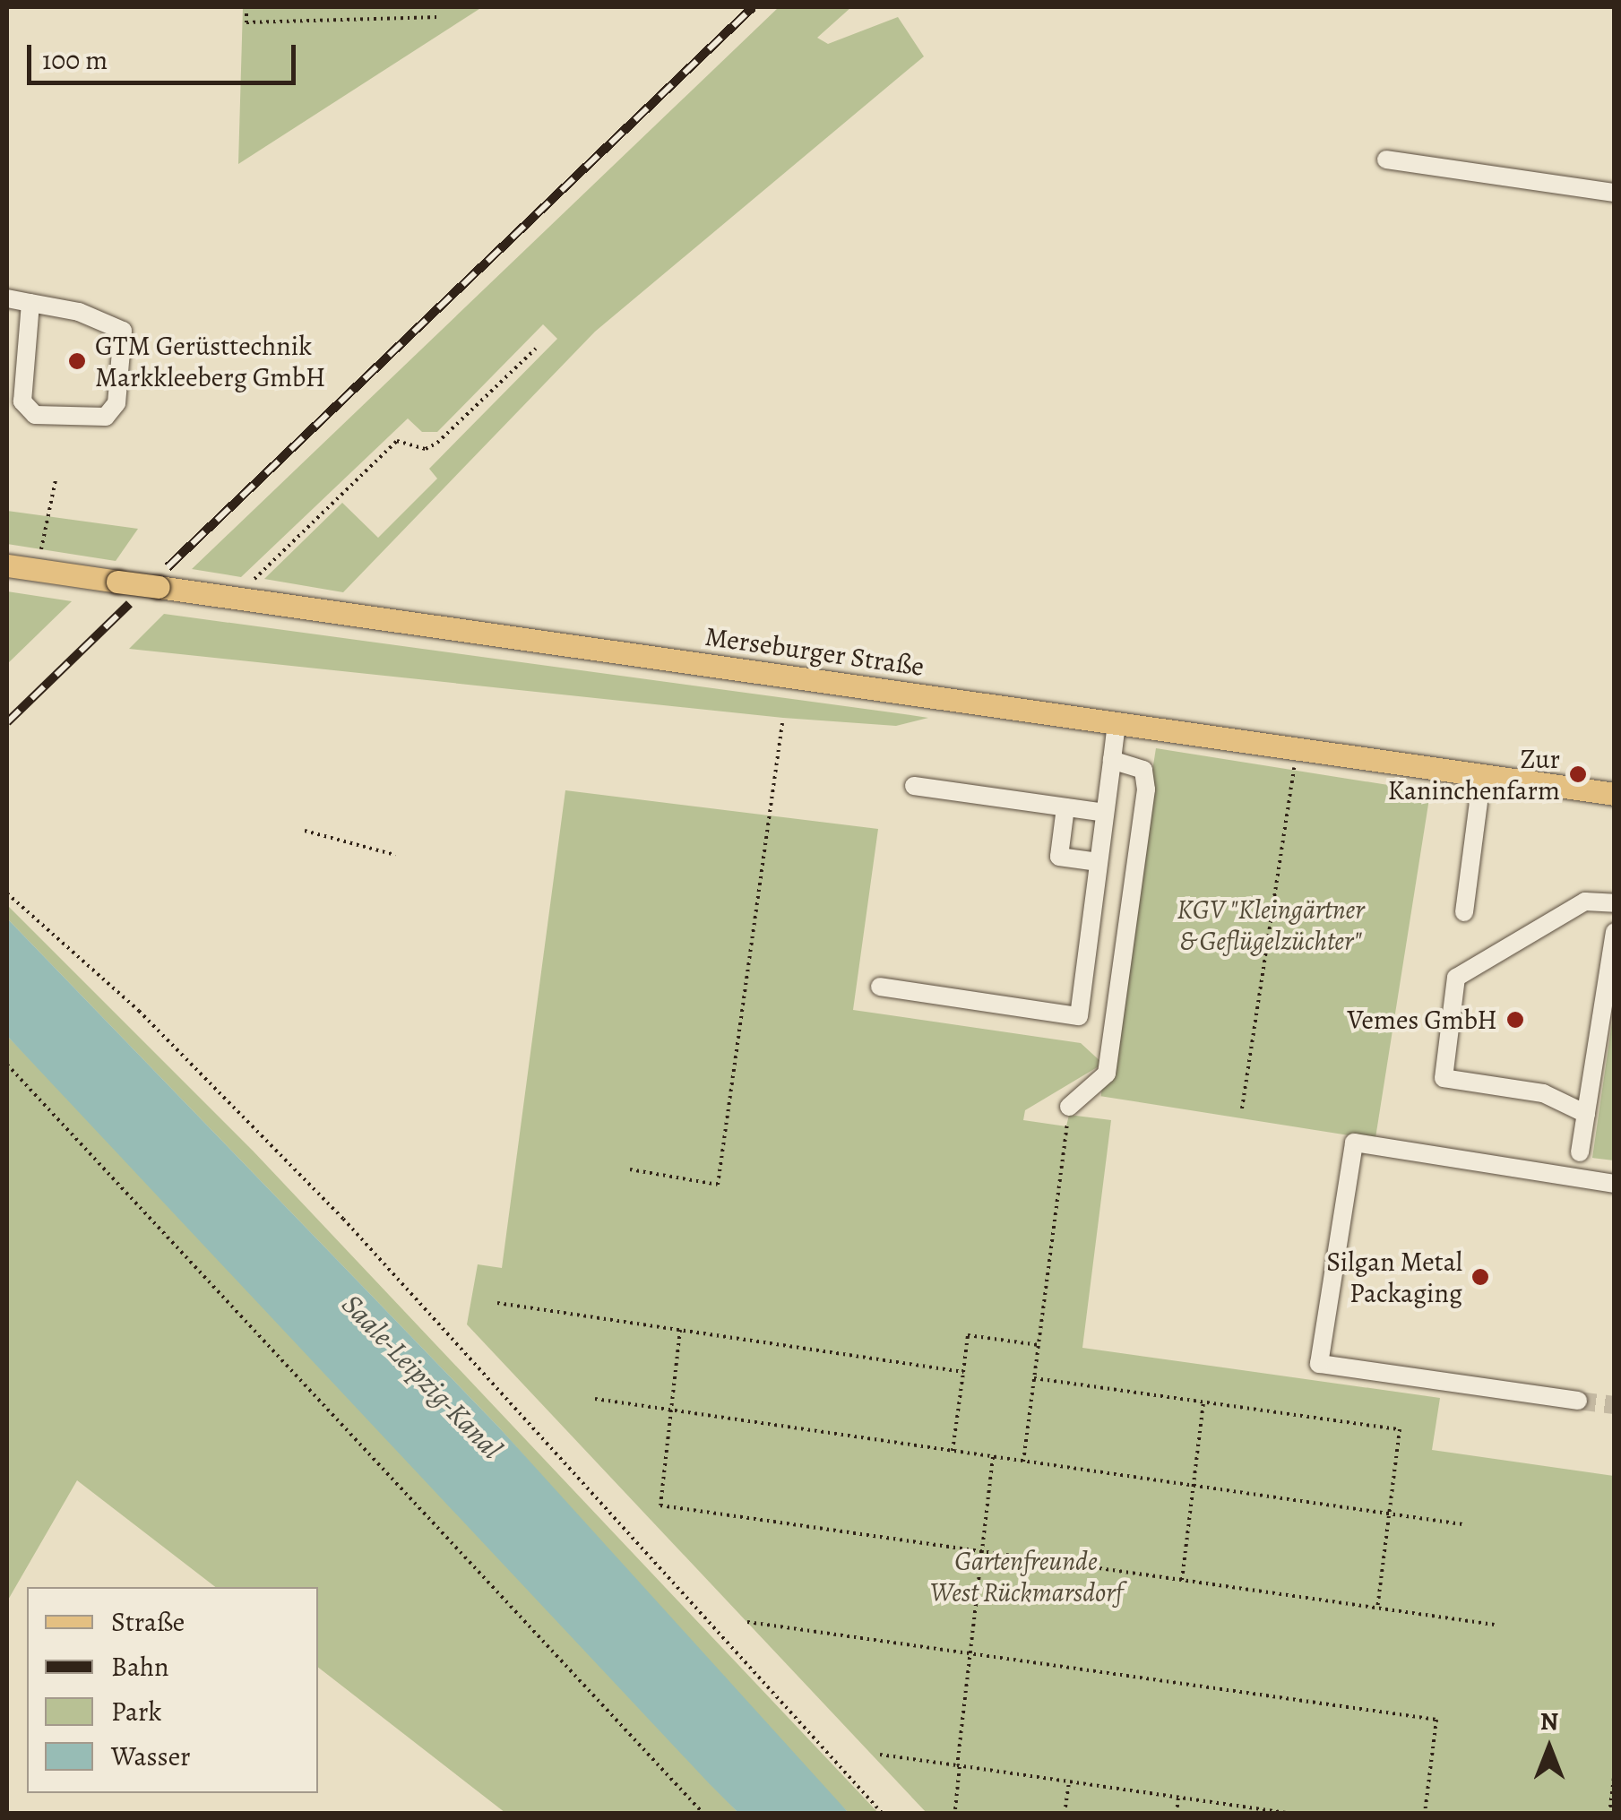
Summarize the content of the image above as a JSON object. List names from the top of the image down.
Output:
{
  "streets": {
    "main road": ["Merseburger Straße"]
  },
  "water": ["Saale-Leipzig-Kanal"],
  "parks": ["KGV \"Kleingärtner & Geflügelzüchter\"", "Gartenfreunde West Rückmarsdorf"],
  "places": [
    "GTM Gerüsttechnik Markkleeberg GmbH",
    "Zur Kaninchenfarm",
    "Vemes GmbH",
    "Silgan Metal Packaging"
  ],
  "legend": [
    "Straße",
    "Bahn",
    "Park",
    "Wasser"
  ],
  "scale_bar": "100 m",
  "north": "top"
}
